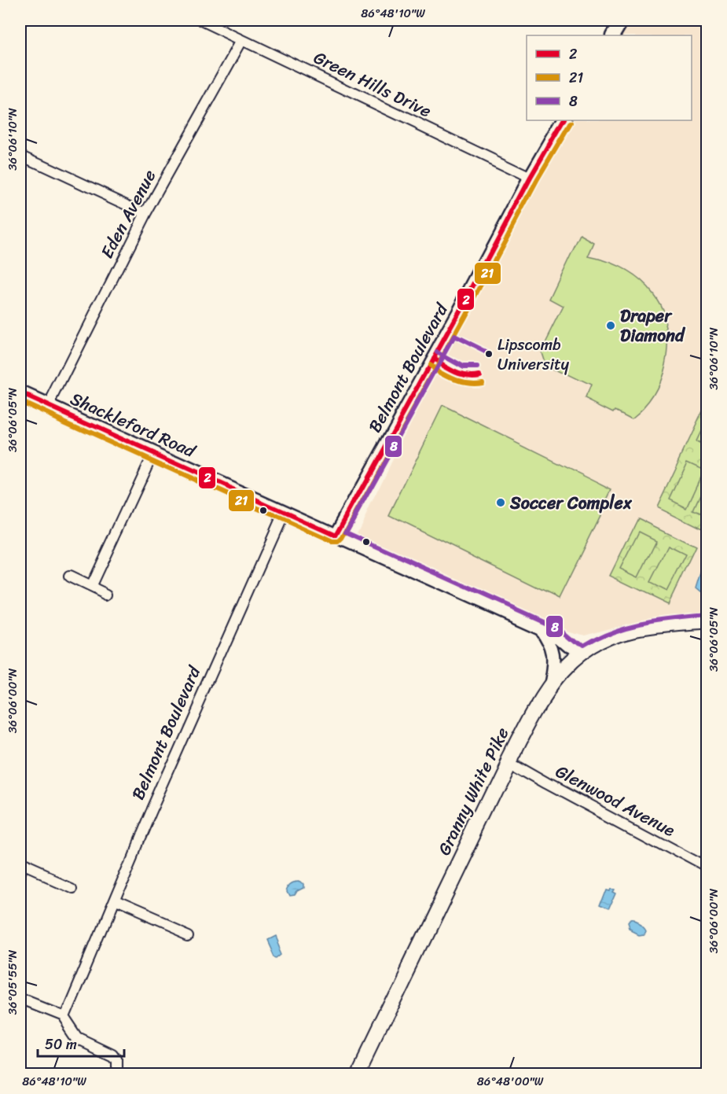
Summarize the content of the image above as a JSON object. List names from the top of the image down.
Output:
{
  "streets": {
    "main road": ["Granny White Pike"],
    "street": [
      "Green Hills Drive",
      "Eden Avenue",
      "Belmont Boulevard",
      "Shackleford Road",
      "Glenwood Avenue"
    ]
  },
  "crossings": [
    ["Green Hills Drive", "Eden Avenue"],
    ["Green Hills Drive", "Belmont Boulevard"],
    ["Eden Avenue", "Shackleford Road"],
    ["Belmont Boulevard", "Shackleford Road"],
    ["Shackleford Road", "Granny White Pike"],
    ["Granny White Pike", "Glenwood Avenue"]
  ],
  "places": ["Draper Diamond", "Lipscomb University", "Soccer Complex"],
  "lines": ["transit line 2", "transit line 21", "transit line 8"],
  "legend": ["2", "21", "8"],
  "scale_bar": "50 m",
  "coordinates": [
    "86°48'10\"W",
    "36°06'10\"N",
    "36°06'05\"N",
    "36°06'00\"N",
    "36°05'55\"N",
    "86°48'00\"W"
  ]
}
